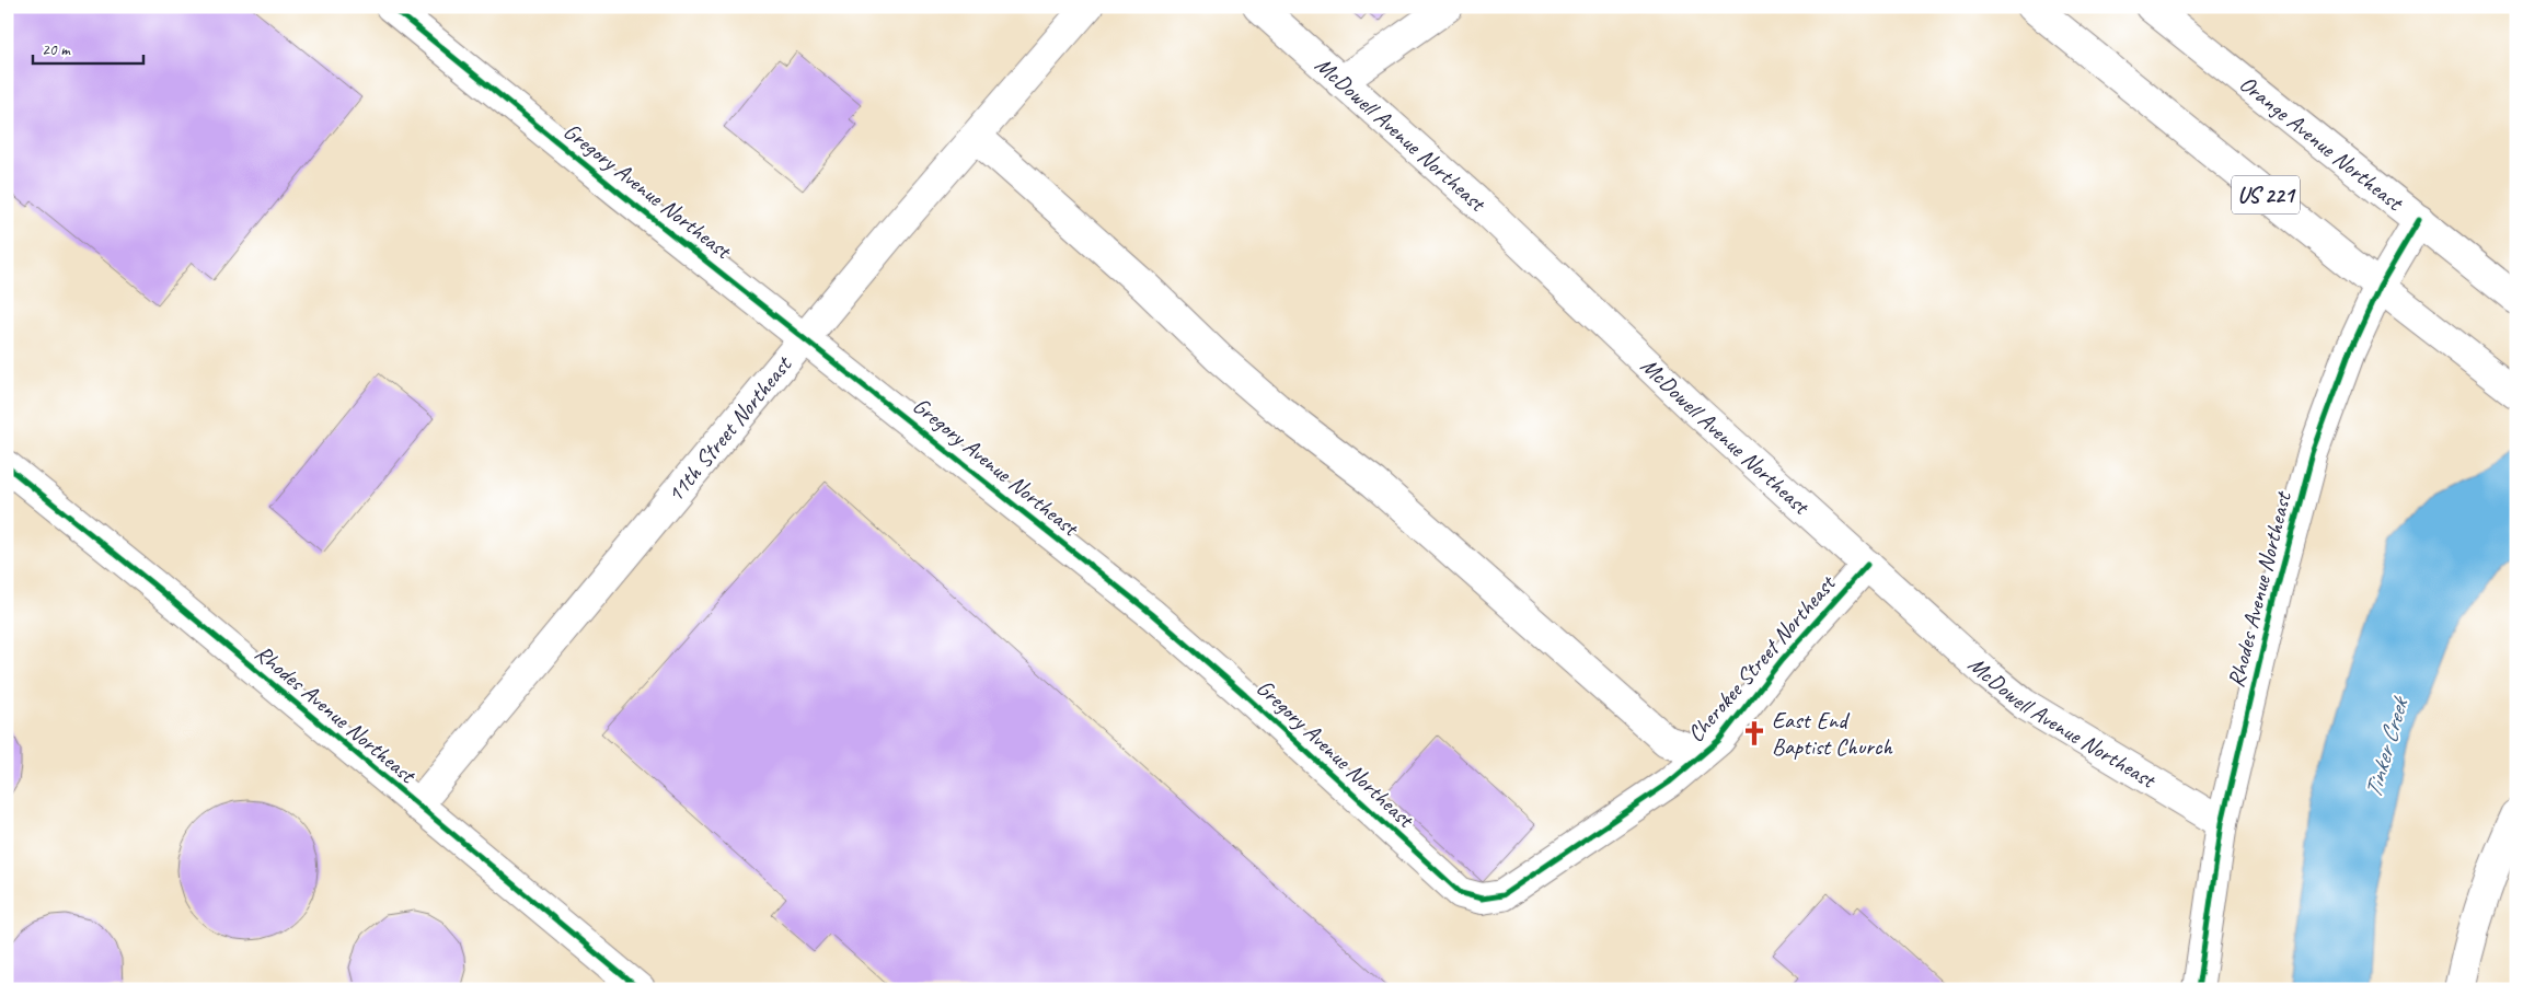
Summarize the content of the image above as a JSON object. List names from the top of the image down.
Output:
{
  "streets": {
    "main road": [
      "McDowell Avenue Northeast",
      "Orange Avenue Northeast",
      "Gregory Avenue Northeast",
      "US 221",
      "11th Street Northeast",
      "Rhodes Avenue Northeast",
      "Cherokee Street Northeast"
    ]
  },
  "crossings": [
    ["McDowell Avenue Northeast", "Rhodes Avenue Northeast"],
    ["McDowell Avenue Northeast", "Cherokee Street Northeast"],
    ["Orange Avenue Northeast", "Rhodes Avenue Northeast"],
    ["Gregory Avenue Northeast", "11th Street Northeast"],
    ["Gregory Avenue Northeast", "Cherokee Street Northeast"],
    ["US 221", "Rhodes Avenue Northeast"],
    ["11th Street Northeast", "Rhodes Avenue Northeast"]
  ],
  "water": ["Tinker Creek"],
  "places": {
    "church": ["East End Baptist Church"]
  },
  "scale_bar": "20 m"
}
